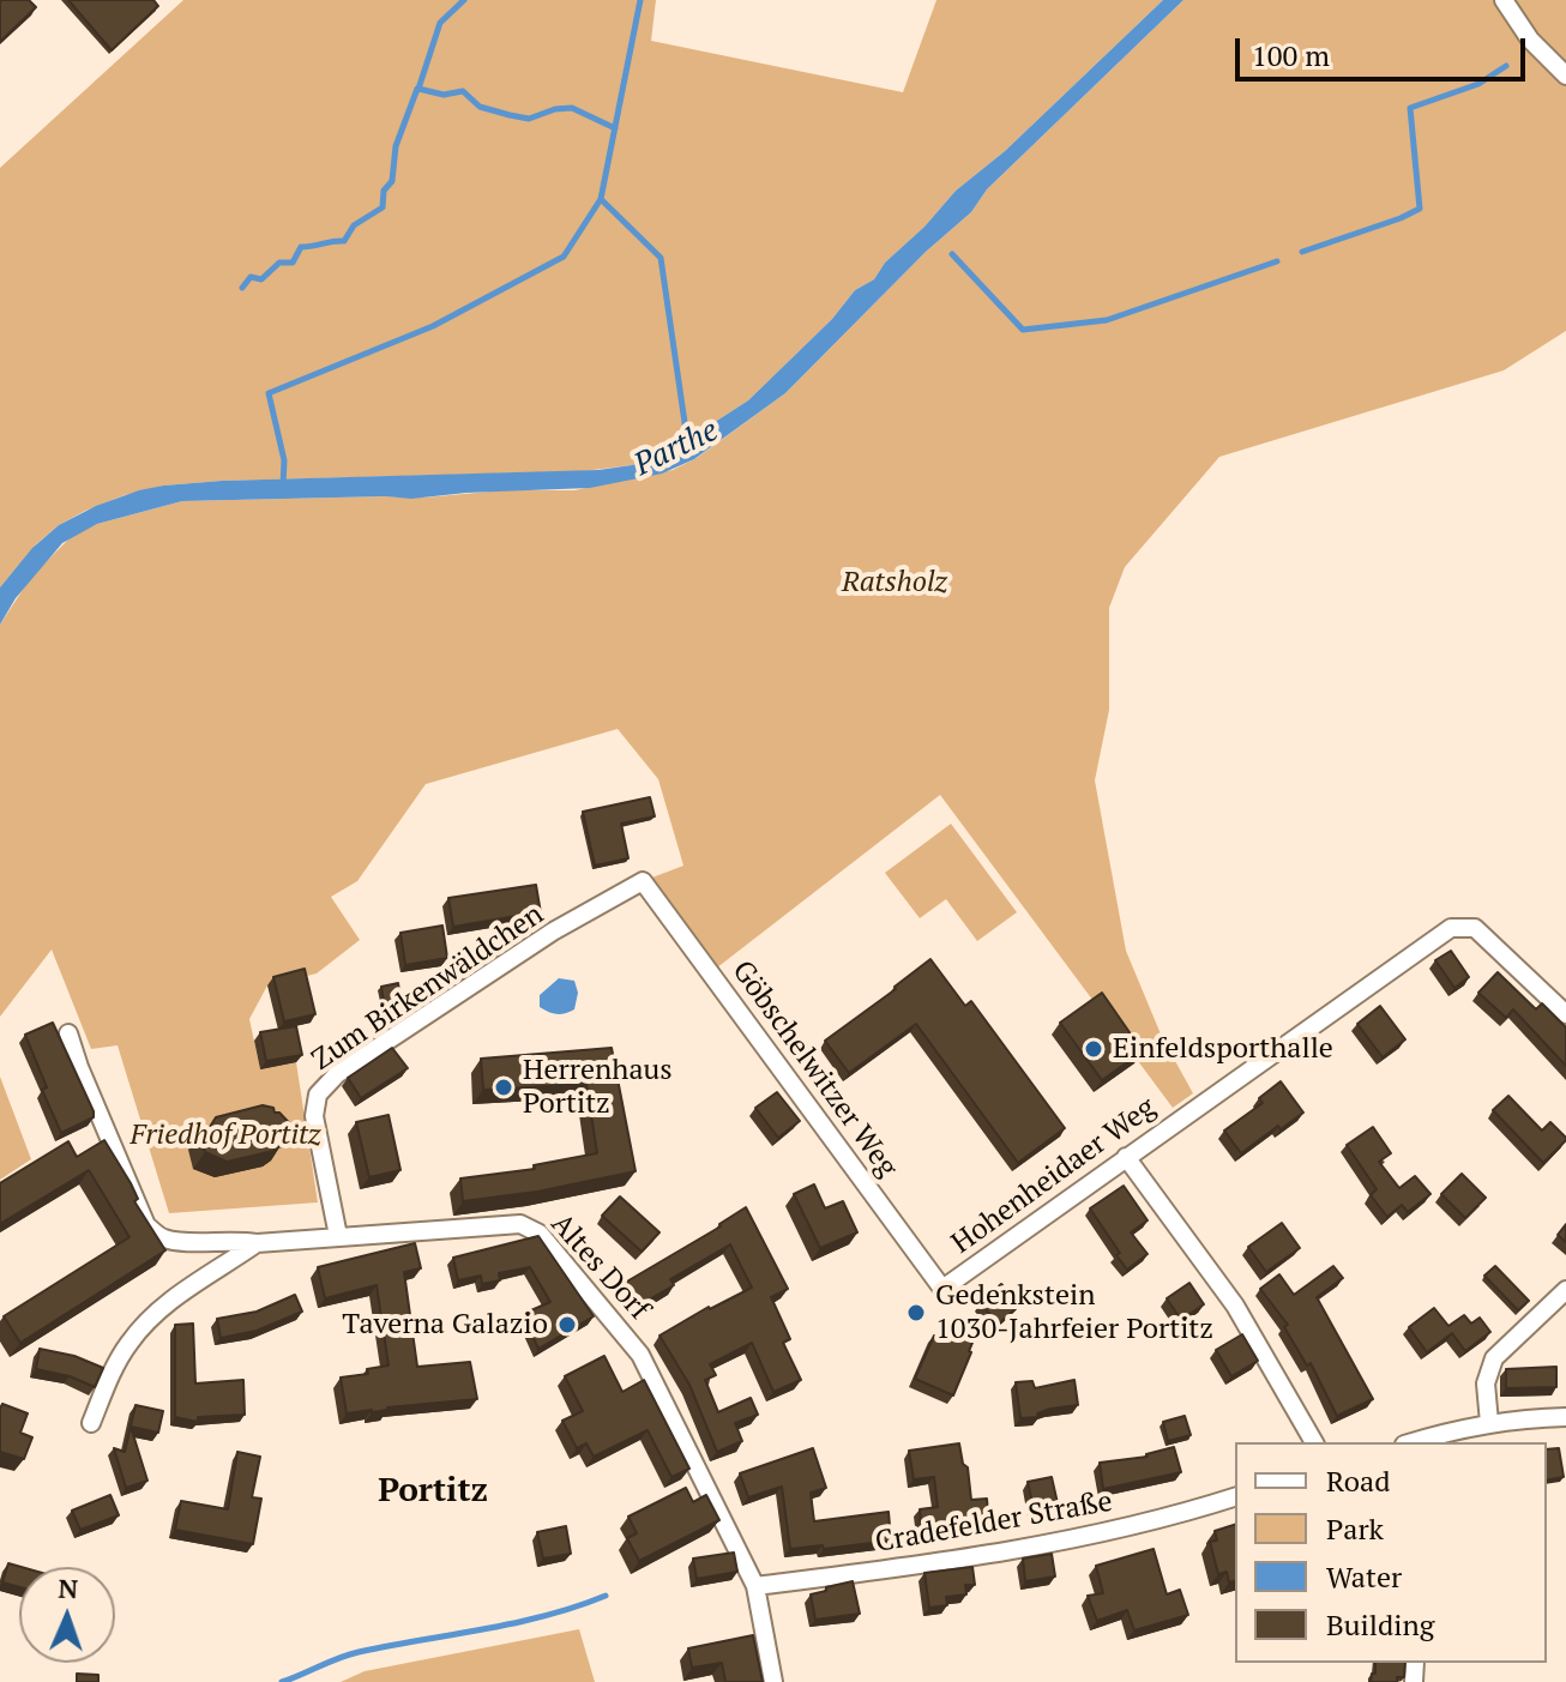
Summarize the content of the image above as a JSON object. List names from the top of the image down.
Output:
{
  "streets": {
    "street": [
      "Zum Birkenwäldchen",
      "Göbschelwitzer Weg",
      "Hohenheidaer Weg",
      "Altes Dorf",
      "Cradefelder Straße"
    ]
  },
  "crossings": [
    ["Zum Birkenwäldchen", "Göbschelwitzer Weg"],
    ["Zum Birkenwäldchen", "Altes Dorf"],
    ["Göbschelwitzer Weg", "Hohenheidaer Weg"],
    ["Altes Dorf", "Cradefelder Straße"]
  ],
  "districts": ["Portitz"],
  "water": ["Parthe"],
  "parks": ["Ratsholz", "Friedhof Portitz"],
  "places": [
    "Einfeldsporthalle",
    "Herrenhaus Portitz",
    "Gedenkstein 1030-Jahrfeier Portitz",
    "Taverna Galazio"
  ],
  "legend": [
    "Road",
    "Park",
    "Water",
    "Building"
  ],
  "scale_bar": "100 m",
  "north": "top"
}
